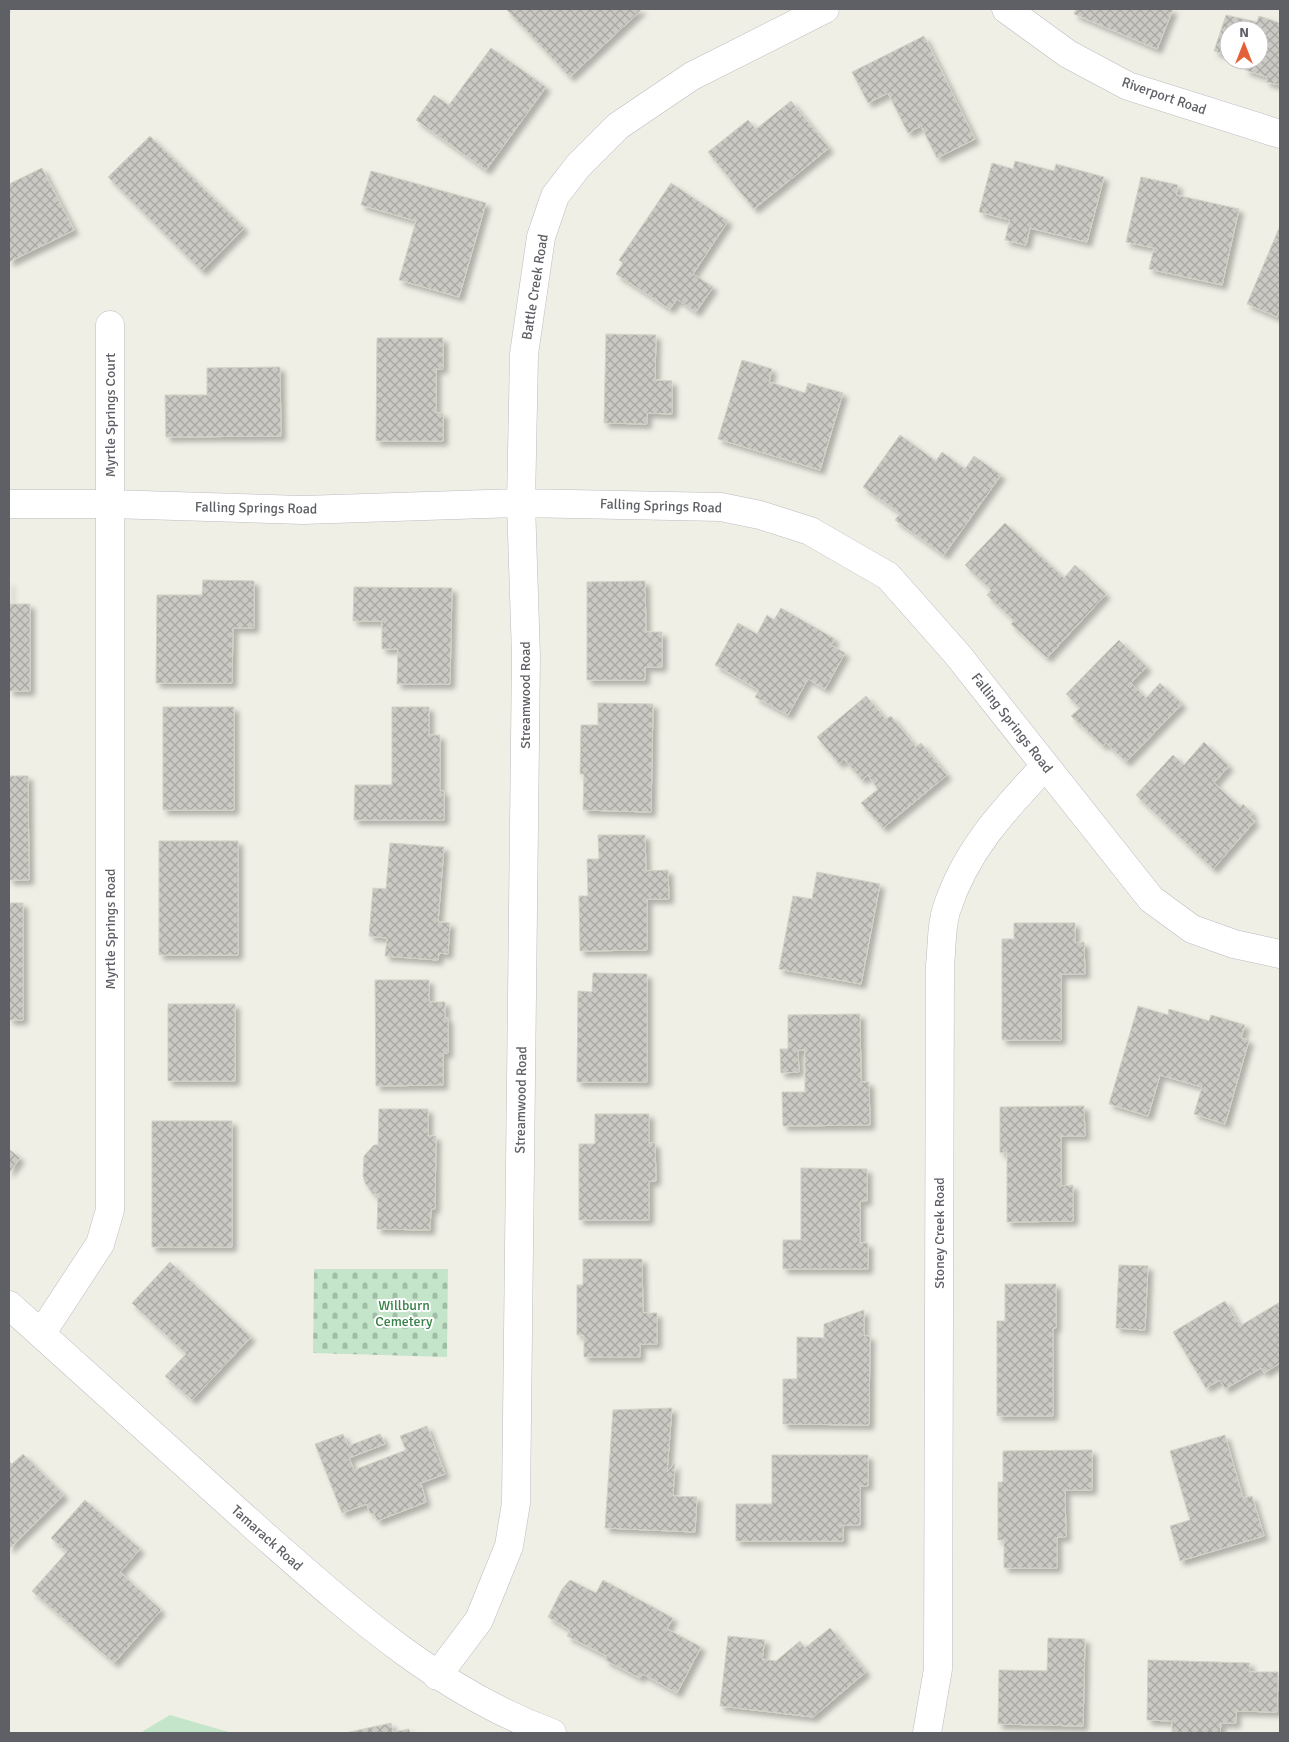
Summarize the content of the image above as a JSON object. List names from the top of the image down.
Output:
{
  "streets": {
    "street": [
      "Riverport Road",
      "Battle Creek Road",
      "Myrtle Springs Court",
      "Falling Springs Road",
      "Streamwood Road",
      "Myrtle Springs Road",
      "Stoney Creek Road",
      "Tamarack Road"
    ]
  },
  "crossings": [
    ["Battle Creek Road", "Falling Springs Road"],
    ["Battle Creek Road", "Streamwood Road"],
    ["Myrtle Springs Court", "Falling Springs Road"],
    ["Myrtle Springs Court", "Myrtle Springs Road"],
    ["Falling Springs Road", "Streamwood Road"],
    ["Falling Springs Road", "Myrtle Springs Road"],
    ["Falling Springs Road", "Stoney Creek Road"],
    ["Streamwood Road", "Tamarack Road"],
    ["Myrtle Springs Road", "Tamarack Road"]
  ],
  "parks": ["Willburn Cemetery"],
  "north": "top"
}
